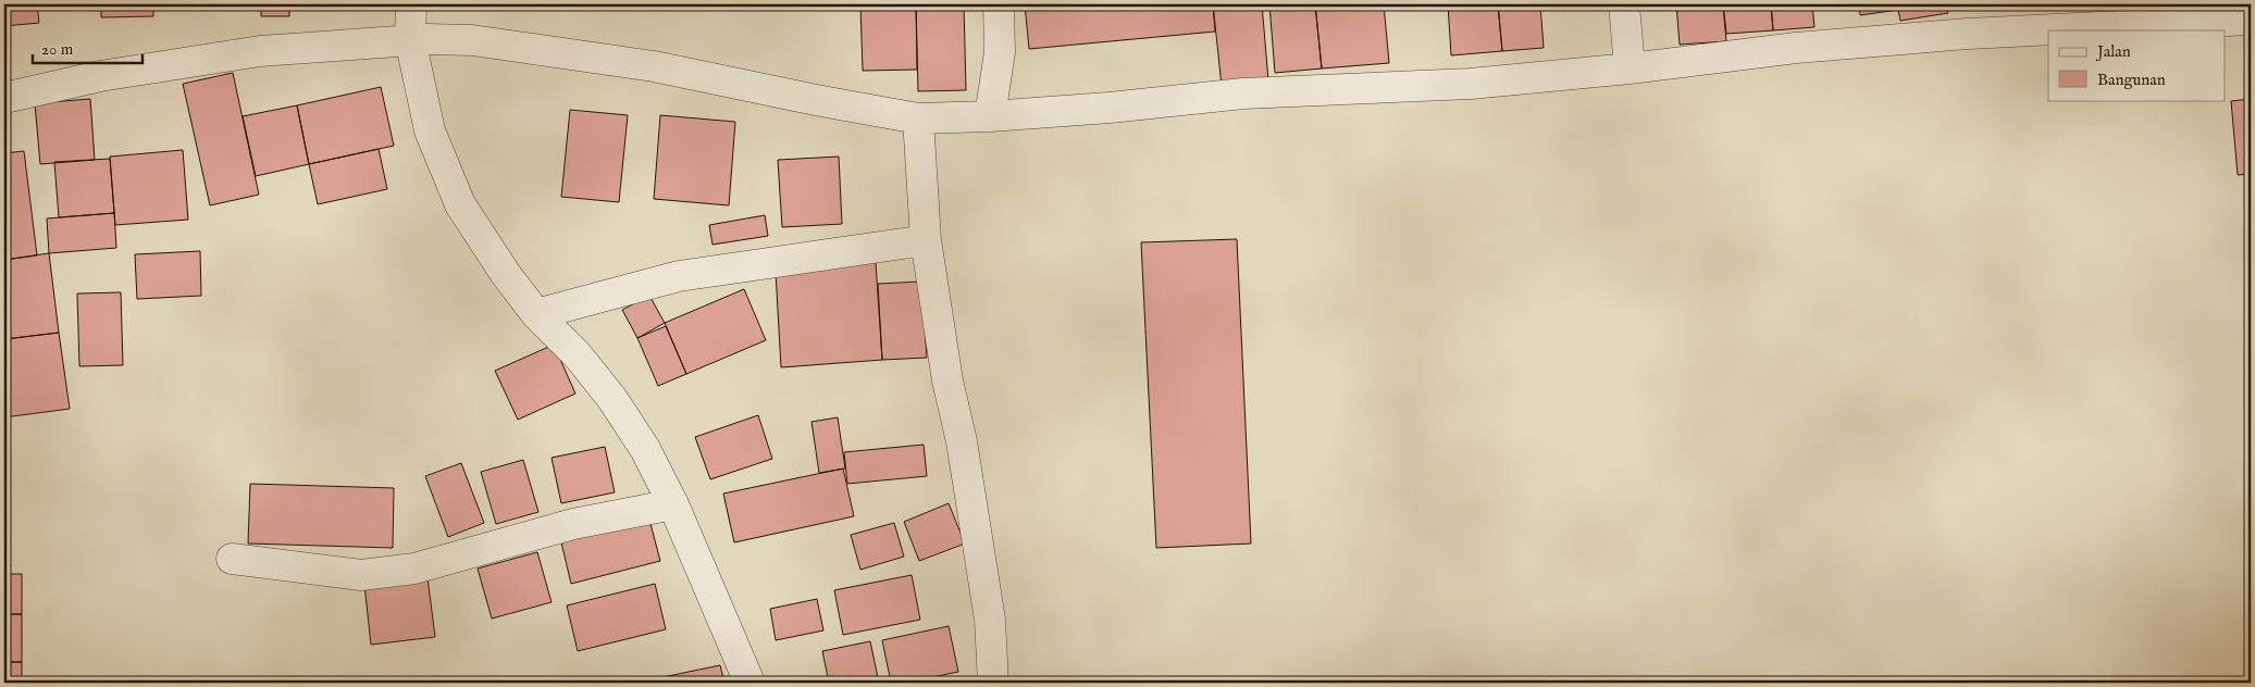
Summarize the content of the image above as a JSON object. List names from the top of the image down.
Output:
{
  "legend": ["Jalan", "Bangunan"],
  "scale_bar": "20 m"
}
